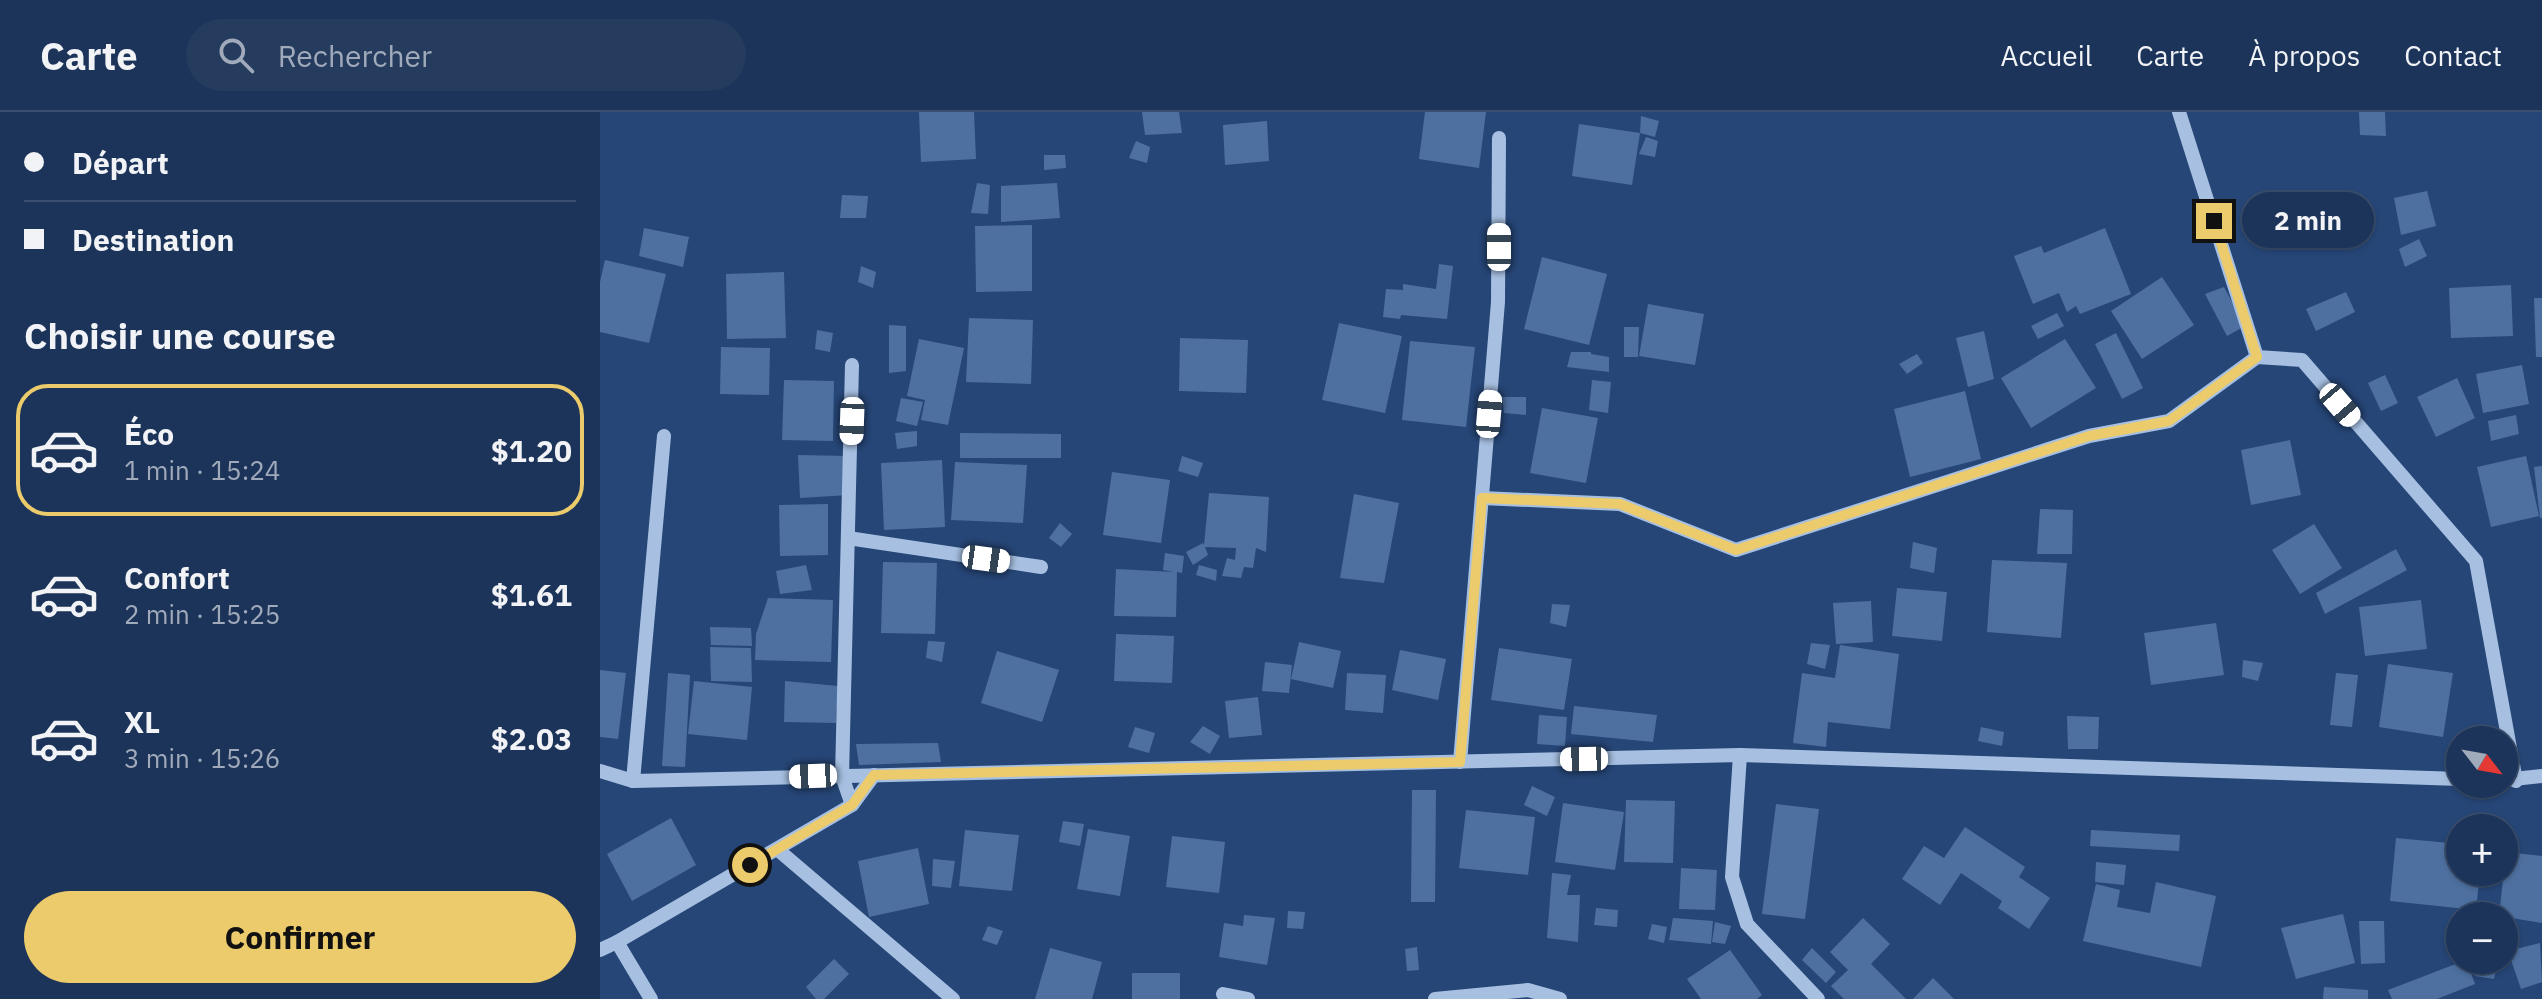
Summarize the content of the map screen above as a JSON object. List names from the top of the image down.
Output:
{
  "north": "bottom right",
  "page": {
    "header": "Carte",
    "search": "Rechercher",
    "nav": [
      "Accueil",
      "Carte",
      "À propos",
      "Contact"
    ],
    "banner": ["Départ", "Destination"],
    "bubble": "2 min",
    "heading": "Choisir une course",
    "list": [
      {
        "name": "Éco",
        "note": "1 min · 15:24",
        "value": "$1.20"
      },
      {
        "name": "Confort",
        "note": "2 min · 15:25",
        "value": "$1.61"
      },
      {
        "name": "XL",
        "note": "3 min · 15:26",
        "value": "$2.03"
      }
    ],
    "map_buttons": ["+", "−"],
    "buttons": "Confirmer"
  }
}
